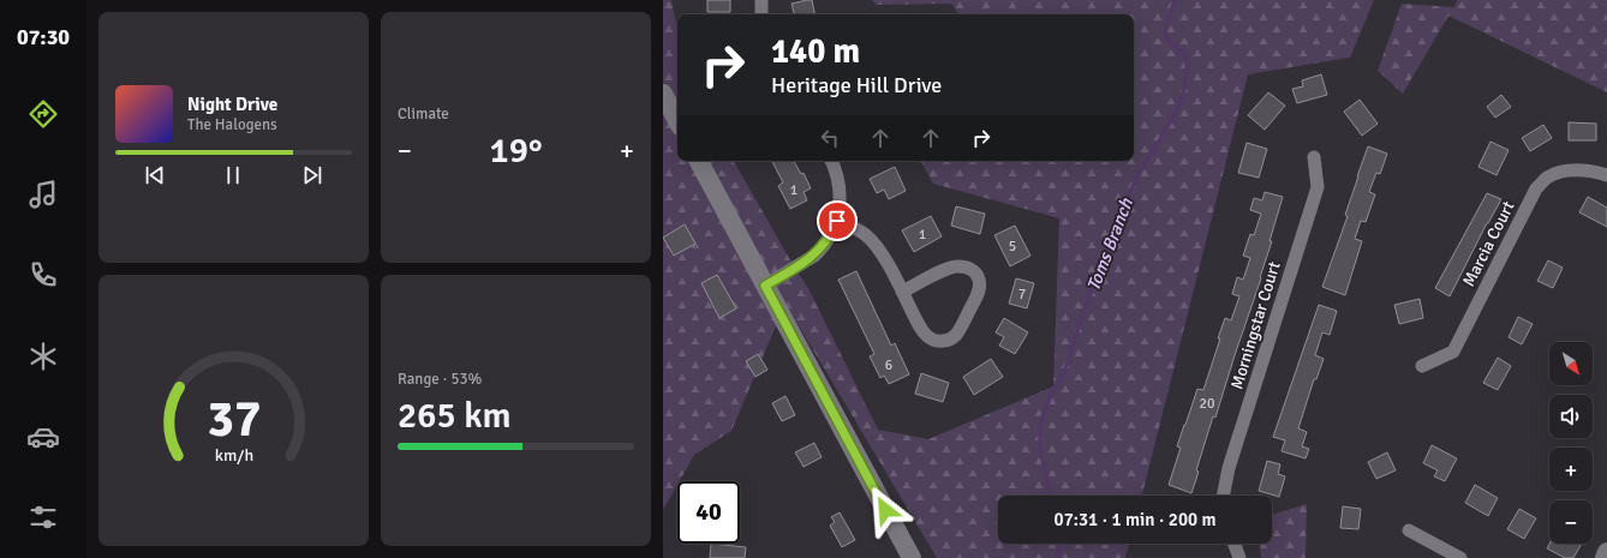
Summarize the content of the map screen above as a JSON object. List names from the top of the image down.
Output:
{
  "streets": {
    "street": ["Marcia Court", "Morningstar Court"]
  },
  "water": ["Toms Branch"],
  "house_numbers": [
    "1",
    "1",
    "5",
    "7",
    "6",
    "20"
  ],
  "north": "bottom right",
  "page": {
    "tabs": "07:30",
    "tile": [
      "Climate",
      ["Range · 53%", "265 km"]
    ],
    "turn": ["140 m", "Heritage Hill Drive"],
    "song": ["Night Drive", "The Halogens"],
    "heat": ["−", "19°", "+"],
    "map_buttons": ["+", "−"],
    "limit": "40",
    "trip": "07:31 · 1 min · 200 m",
    "gauge": ["37", "km/h"]
  }
}
